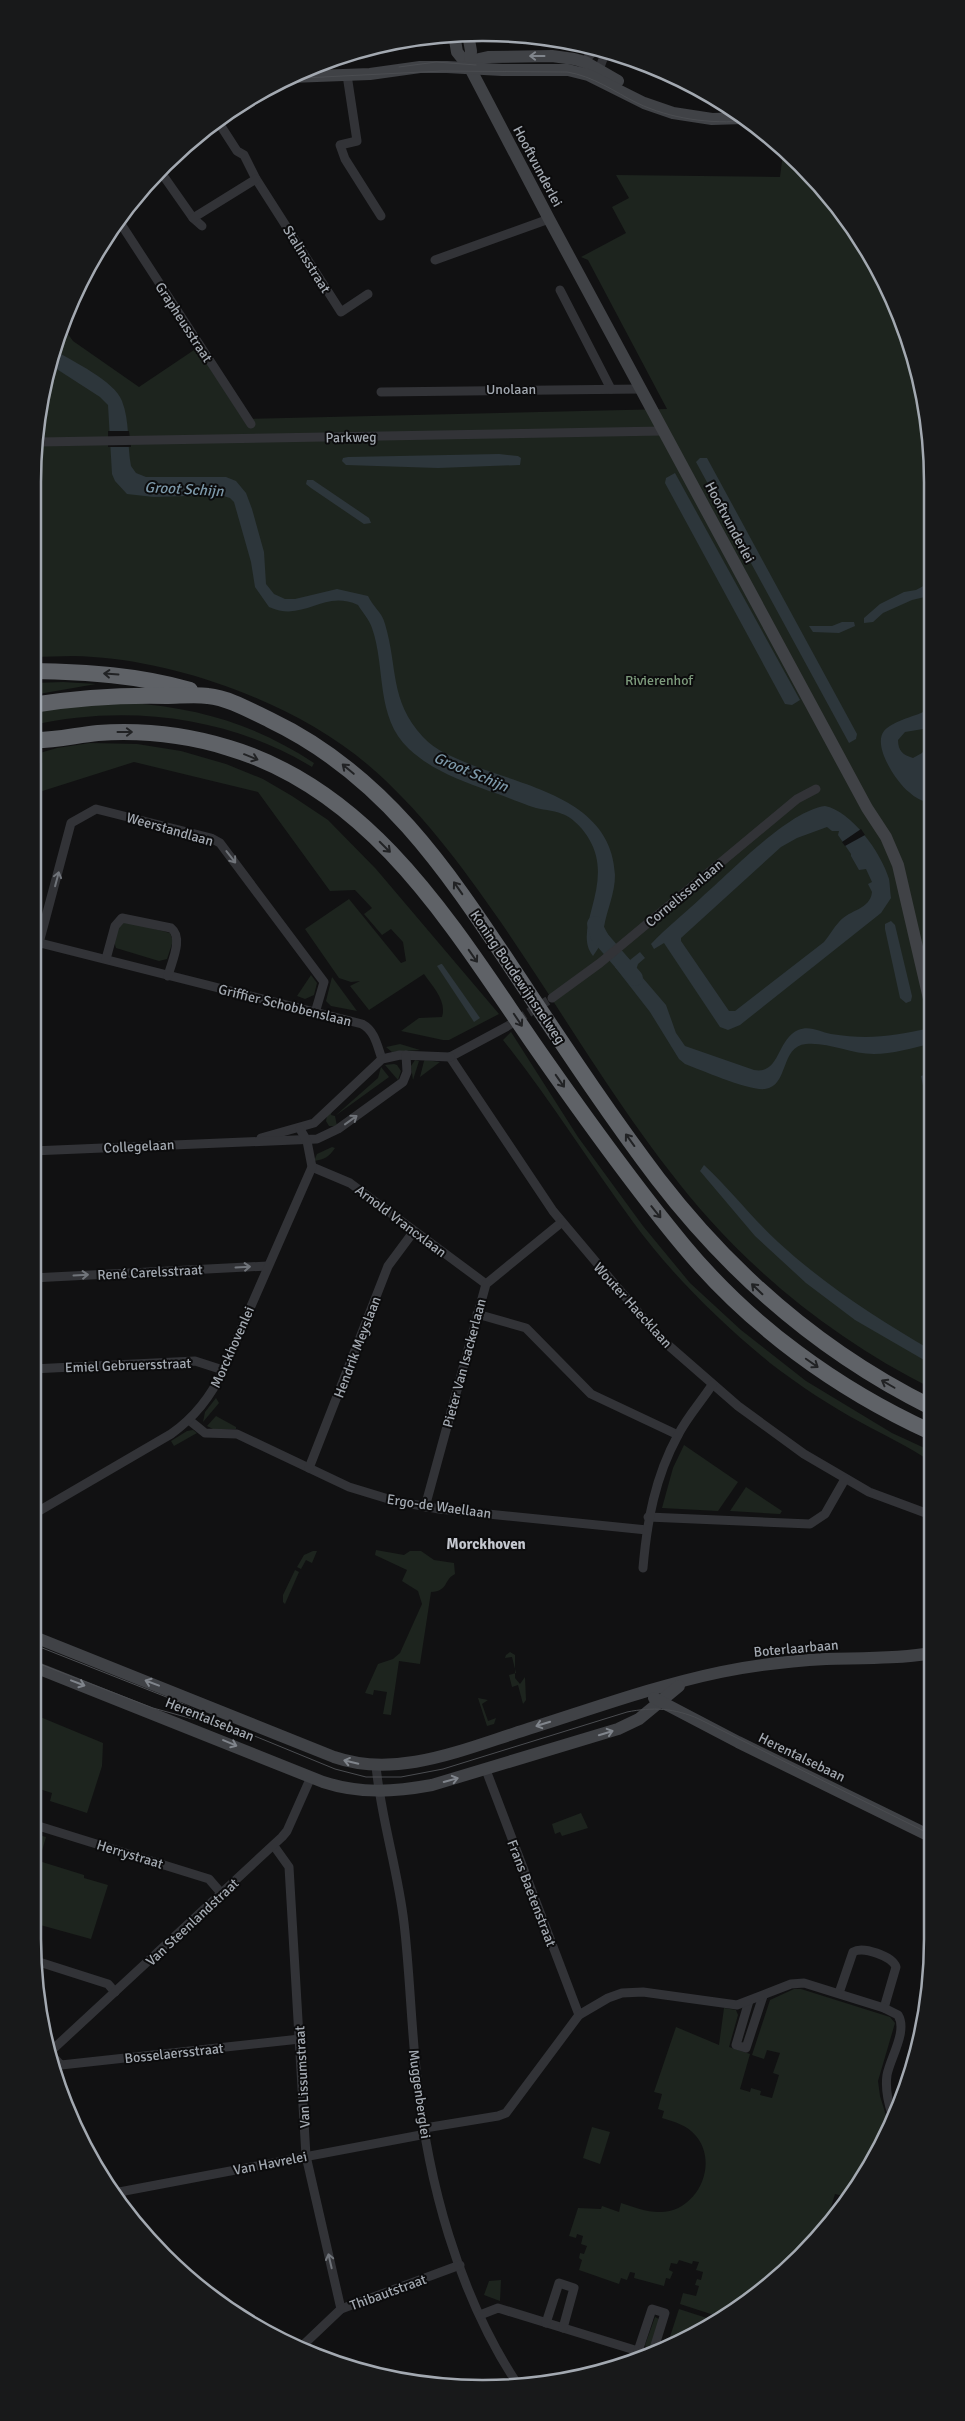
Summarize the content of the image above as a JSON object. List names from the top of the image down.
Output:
{
  "streets": {
    "highway": ["Koning Boudewijnsnelweg"],
    "main road": ["Hooftvunderlei", "Boterlaarbaan", "Herentalsebaan"],
    "street": [
      "Stalinsstraat",
      "Grapheusstraat",
      "Unolaan",
      "Parkweg",
      "Weerstandlaan",
      "Cornelissenlaan",
      "Griffier Schobbenslaan",
      "Collegelaan",
      "Arnold Vrancxlaan",
      "René Carelsstraat",
      "Wouter Haecklaan",
      "Morckhovenlei",
      "Hendrik Meyslaan",
      "Pieter Van Isackerlaan",
      "Emiel Gebruersstraat",
      "Ergo-de Waellaan",
      "Herrystraat",
      "Frans Baetenstraat",
      "Van Steenlandstraat",
      "Bosselaersstraat",
      "Van Lissumstraat",
      "Muggenberglei",
      "Van Havrelei",
      "Thibautstraat"
    ]
  },
  "crossings": [
    ["Hooftvunderlei", "Unolaan"],
    ["Hooftvunderlei", "Parkweg"],
    ["Weerstandlaan", "Griffier Schobbenslaan"],
    ["Griffier Schobbenslaan", "Collegelaan"],
    ["Arnold Vrancxlaan", "Morckhovenlei"],
    ["Arnold Vrancxlaan", "Hendrik Meyslaan"],
    ["Arnold Vrancxlaan", "Pieter Van Isackerlaan"],
    ["René Carelsstraat", "Morckhovenlei"],
    ["Wouter Haecklaan", "Pieter Van Isackerlaan"],
    ["Morckhovenlei", "Emiel Gebruersstraat"],
    ["Morckhovenlei", "Ergo-de Waellaan"],
    ["Hendrik Meyslaan", "Ergo-de Waellaan"],
    ["Pieter Van Isackerlaan", "Ergo-de Waellaan"],
    ["Boterlaarbaan", "Herentalsebaan"],
    ["Herentalsebaan", "Frans Baetenstraat"],
    ["Herentalsebaan", "Van Steenlandstraat"],
    ["Herentalsebaan", "Muggenberglei"],
    ["Herrystraat", "Van Steenlandstraat"],
    ["Frans Baetenstraat", "Van Havrelei"],
    ["Van Steenlandstraat", "Van Lissumstraat"],
    ["Bosselaersstraat", "Van Lissumstraat"],
    ["Van Lissumstraat", "Van Havrelei"],
    ["Van Lissumstraat", "Thibautstraat"],
    ["Muggenberglei", "Van Havrelei"],
    ["Muggenberglei", "Thibautstraat"]
  ],
  "one_way": ["René Carelsstraat"],
  "districts": ["Morckhoven"],
  "water": ["Groot Schijn"],
  "parks": ["Rivierenhof"]
}
